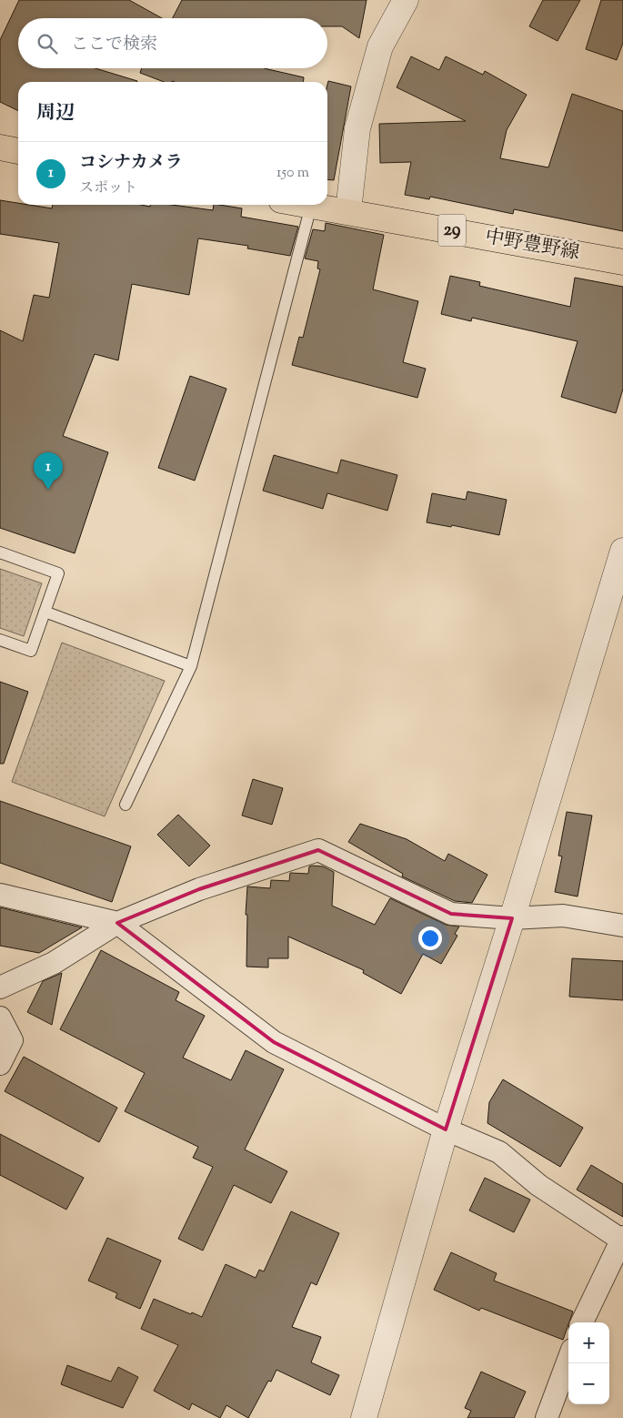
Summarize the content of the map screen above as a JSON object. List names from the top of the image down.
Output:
{
  "streets": {
    "main road": ["29", "中野豊野線"]
  },
  "page": {
    "search": "ここで検索",
    "heading": "周辺",
    "list": [
      {
        "mark": "1",
        "name": "コシナカメラ",
        "note": "スポット",
        "value": "150 m"
      }
    ],
    "pins": "1",
    "map_buttons": ["+", "−"]
  }
}
